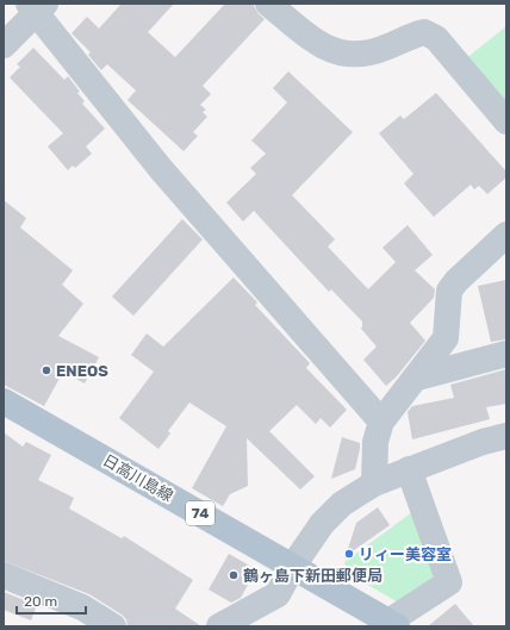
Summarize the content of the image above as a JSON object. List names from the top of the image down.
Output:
{
  "streets": {
    "main road": ["日高川島線", "74"]
  },
  "places": ["ENEOS", "リィー美容室", "鶴ヶ島下新田郵便局"],
  "scale_bar": "20 m"
}
